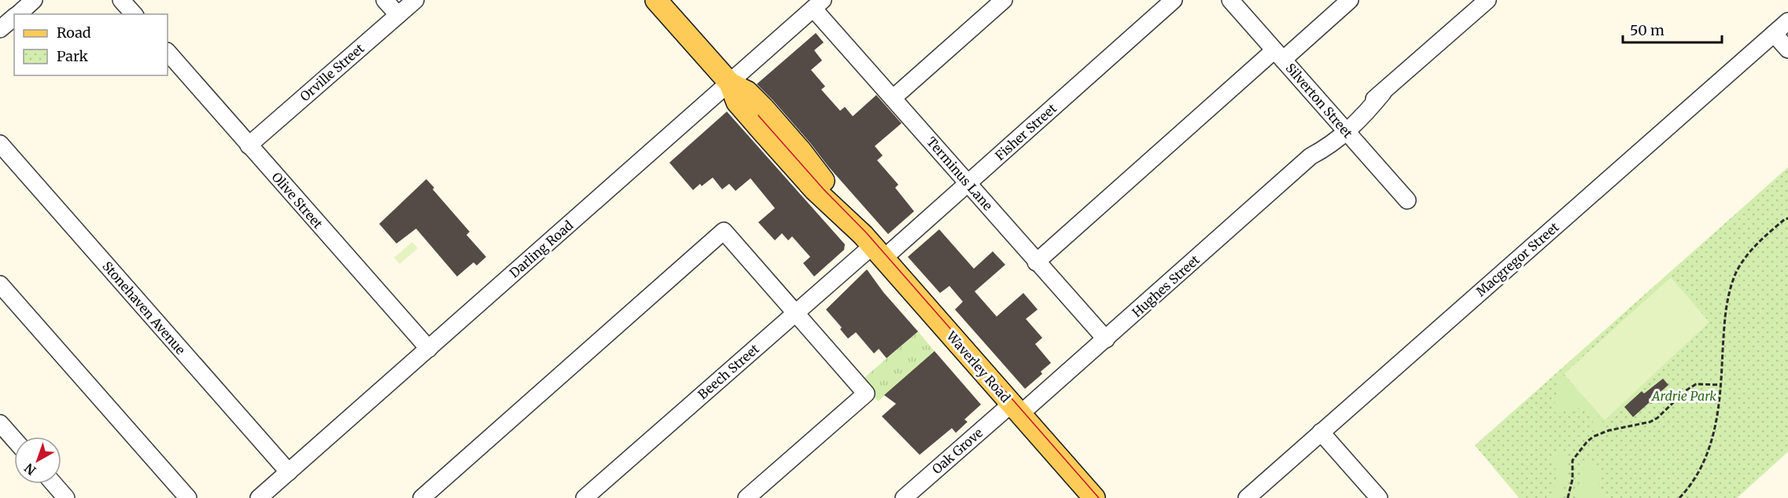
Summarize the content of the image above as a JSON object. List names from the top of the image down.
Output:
{
  "streets": {
    "main road": ["Waverley Road"],
    "street": [
      "Orville Street",
      "Silverton Street",
      "Fisher Street",
      "Terminus Lane",
      "Olive Street",
      "Darling Road",
      "Macgregor Street",
      "Hughes Street",
      "Stonehaven Avenue",
      "Beech Street",
      "Oak Grove"
    ]
  },
  "crossings": [
    ["Orville Street", "Olive Street"],
    ["Silverton Street", "Hughes Street"],
    ["Fisher Street", "Terminus Lane"],
    ["Fisher Street", "Waverley Road"],
    ["Fisher Street", "Beech Street"],
    ["Terminus Lane", "Darling Road"],
    ["Terminus Lane", "Hughes Street"],
    ["Olive Street", "Darling Road"],
    ["Darling Road", "Stonehaven Avenue"],
    ["Darling Road", "Waverley Road"],
    ["Hughes Street", "Waverley Road"],
    ["Hughes Street", "Oak Grove"],
    ["Waverley Road", "Beech Street"],
    ["Waverley Road", "Oak Grove"]
  ],
  "parks": ["Ardrie Park"],
  "legend": ["Road", "Park"],
  "scale_bar": "50 m",
  "north": "bottom left"
}
